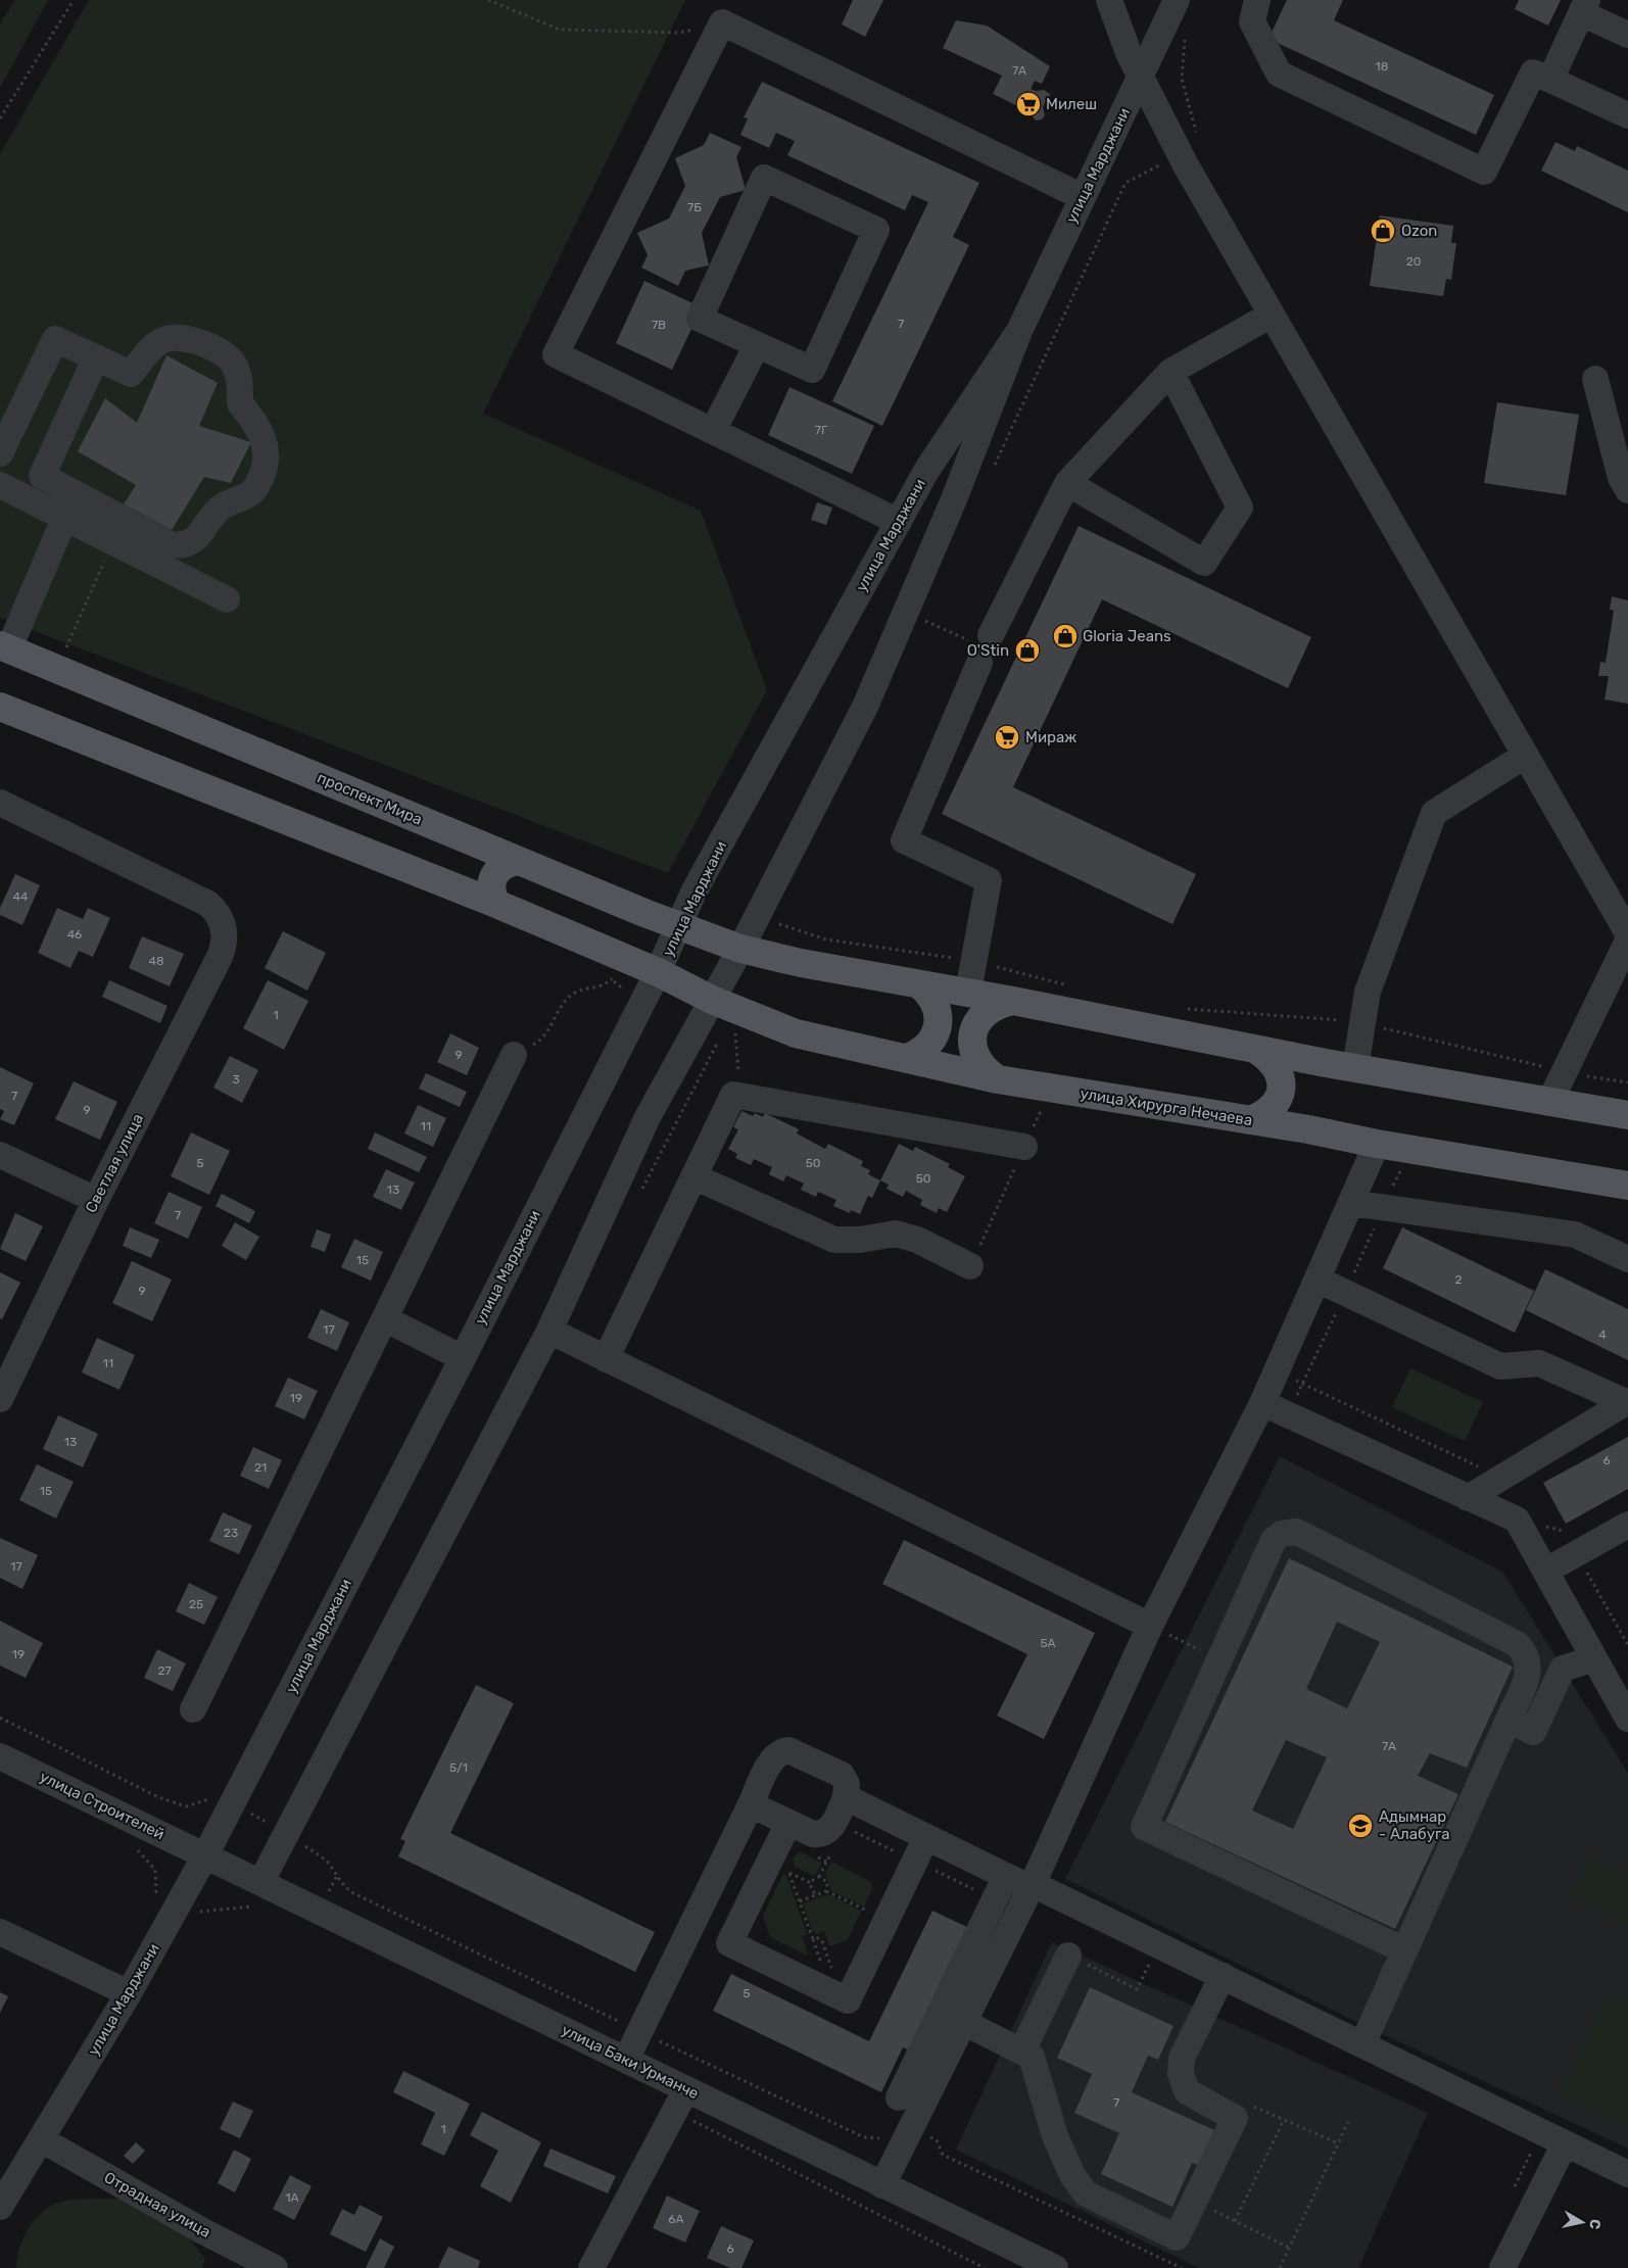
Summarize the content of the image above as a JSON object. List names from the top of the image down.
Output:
{
  "streets": {
    "main road": ["проспект Мира", "улица Хирурга Нечаева"],
    "street": [
      "улица Марджани",
      "Светлая улица",
      "улица Строителей",
      "улица Баки Урманче",
      "Отрадная улица"
    ]
  },
  "crossings": [
    ["улица Марджани", "проспект Мира"],
    ["улица Марджани", "улица Хирурга Нечаева"],
    ["улица Марджани", "улица Строителей"],
    ["улица Марджани", "улица Баки Урманче"],
    ["улица Марджани", "Отрадная улица"],
    ["улица Строителей", "улица Баки Урманче"]
  ],
  "places": {
    "supermarket": ["Милеш", "Мираж"],
    "shop": ["Ozon", "Gloria Jeans", "O'Stin"],
    "school or university": ["Адымнар - Алабуга"]
  },
  "house_numbers": [
    "18",
    "7А",
    "7Б",
    "20",
    "7",
    "7В",
    "7Г",
    "44",
    "46",
    "48",
    "1",
    "9",
    "3",
    "7",
    "9",
    "11",
    "5",
    "50",
    "50",
    "13",
    "7",
    "15",
    "2",
    "9",
    "17",
    "4",
    "11",
    "19",
    "13",
    "6",
    "21",
    "15",
    "23",
    "17",
    "25",
    "5А",
    "19",
    "27",
    "7А",
    "5/1",
    "5",
    "7",
    "1",
    "1А",
    "6А",
    "6"
  ],
  "north": "right"
}
